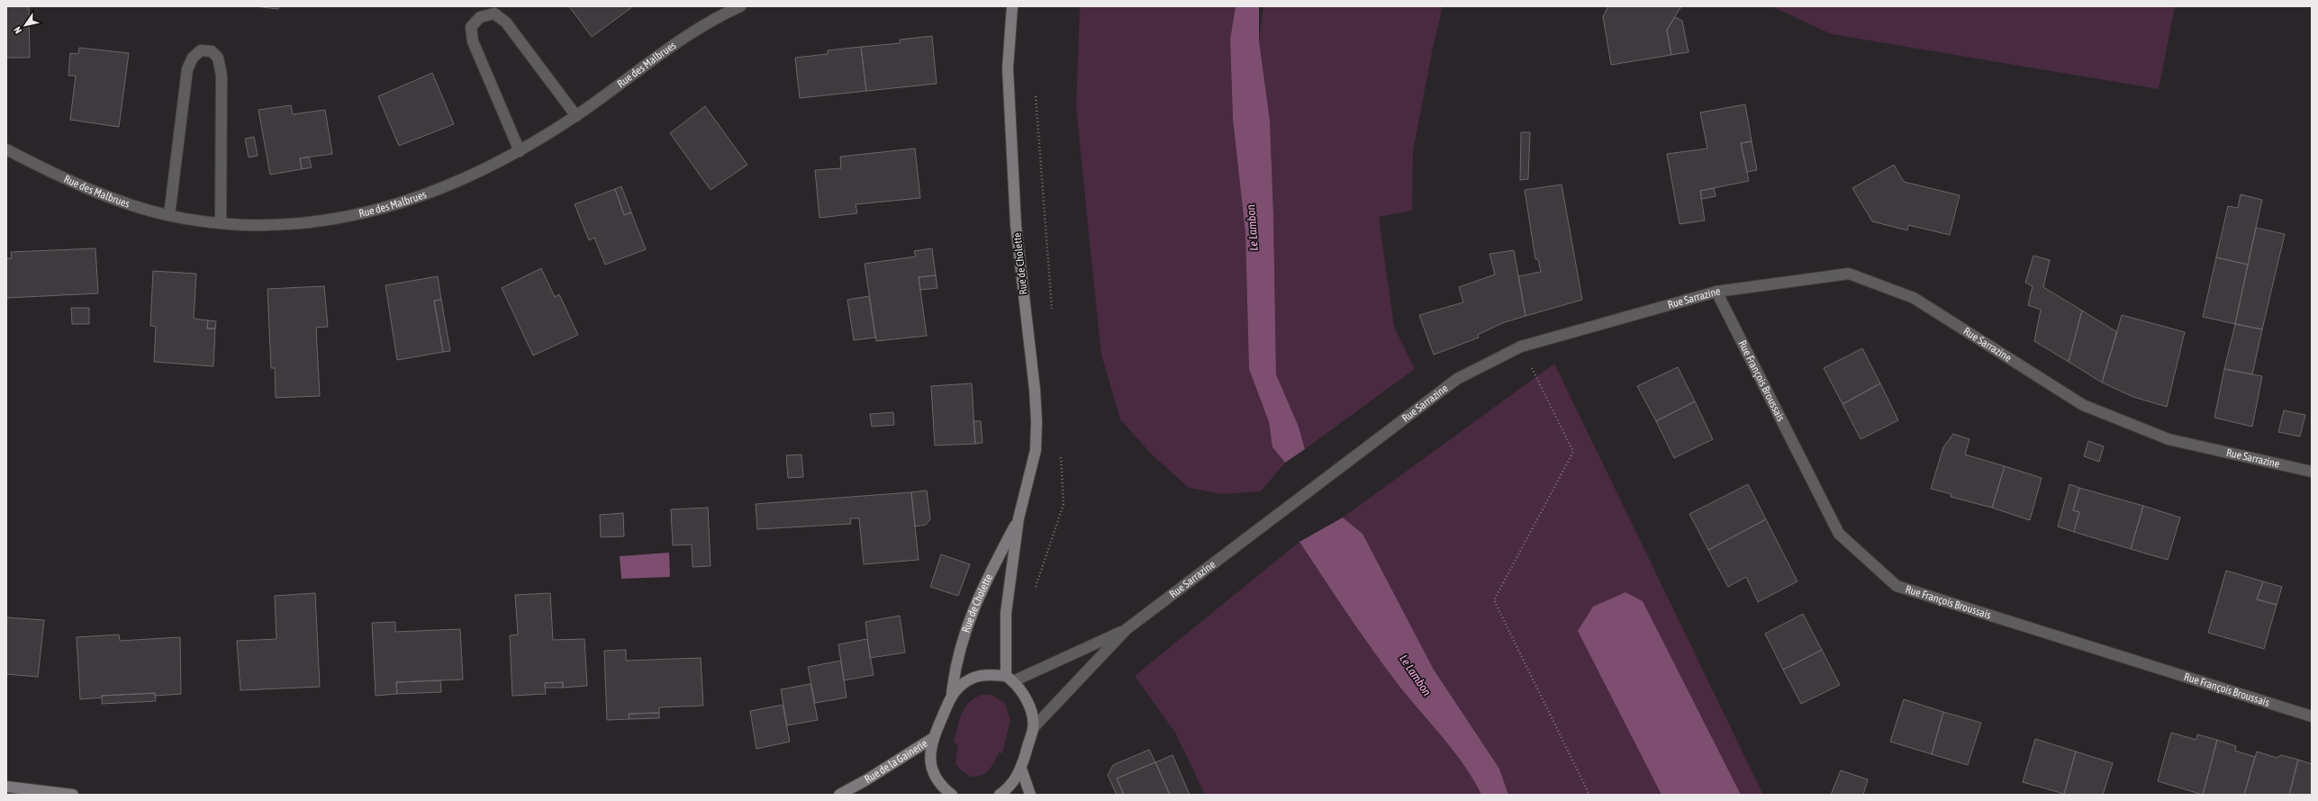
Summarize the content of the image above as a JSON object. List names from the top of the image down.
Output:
{
  "streets": {
    "street": [
      "Rue des Malbrues",
      "Rue de Cholette",
      "Rue Sarrazine",
      "Rue François Broussais",
      "Rue de la Gainerie"
    ]
  },
  "crossings": [
    ["Rue de Cholette", "Rue Sarrazine"],
    ["Rue Sarrazine", "Rue François Broussais"]
  ],
  "water": ["Le Lambon"],
  "north": "bottom left"
}
